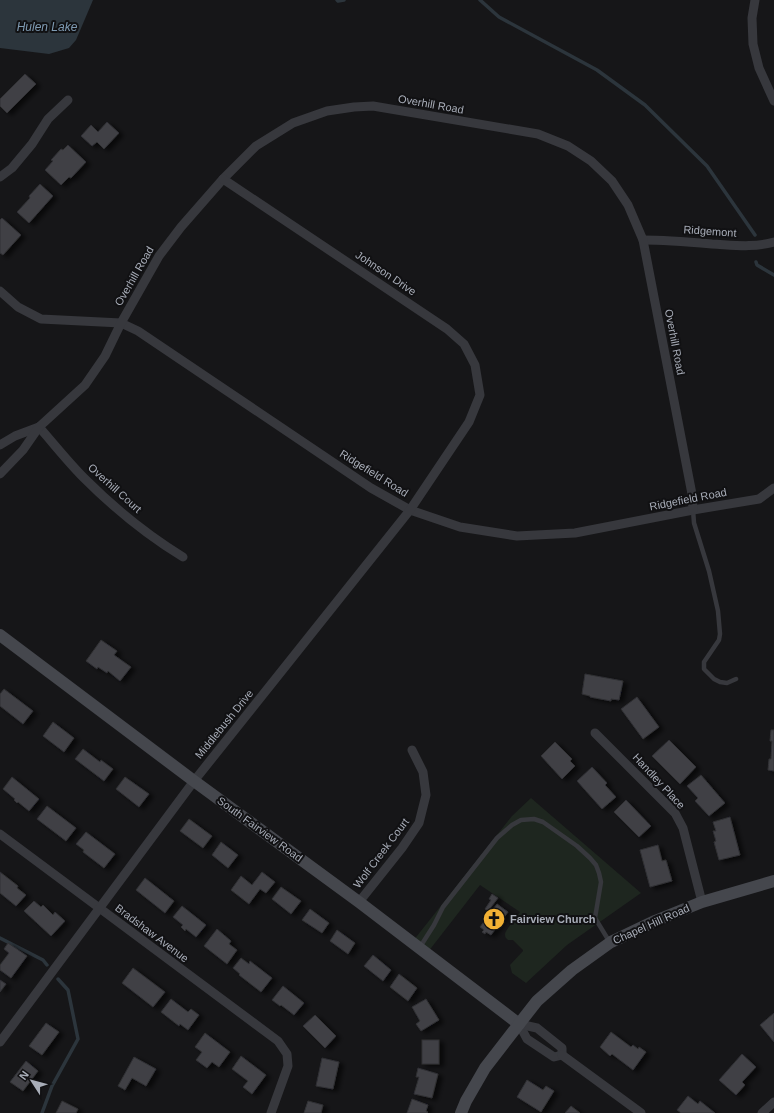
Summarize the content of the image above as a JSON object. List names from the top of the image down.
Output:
{
  "streets": {
    "street": [
      "Overhill Road",
      "Ridgemont",
      "Johnson Drive",
      "Ridgefield Road",
      "Overhill Court",
      "Middlebush Drive",
      "Handley Place",
      "South Fairview Road",
      "Wolf Creek Court",
      "Chapel Hill Road",
      "Bradshaw Avenue"
    ]
  },
  "crossings": [
    ["Overhill Road", "Ridgemont"],
    ["Overhill Road", "Johnson Drive"],
    ["Overhill Road", "Ridgefield Road"],
    ["Overhill Road", "Overhill Court"],
    ["Johnson Drive", "Middlebush Drive"],
    ["Ridgefield Road", "Middlebush Drive"],
    ["Middlebush Drive", "South Fairview Road"],
    ["Middlebush Drive", "Bradshaw Avenue"],
    ["Handley Place", "Chapel Hill Road"],
    ["South Fairview Road", "Wolf Creek Court"],
    ["South Fairview Road", "Chapel Hill Road"]
  ],
  "water": ["Hulen Lake"],
  "places": {
    "church": ["Fairview Church"]
  },
  "north": "top left"
}
